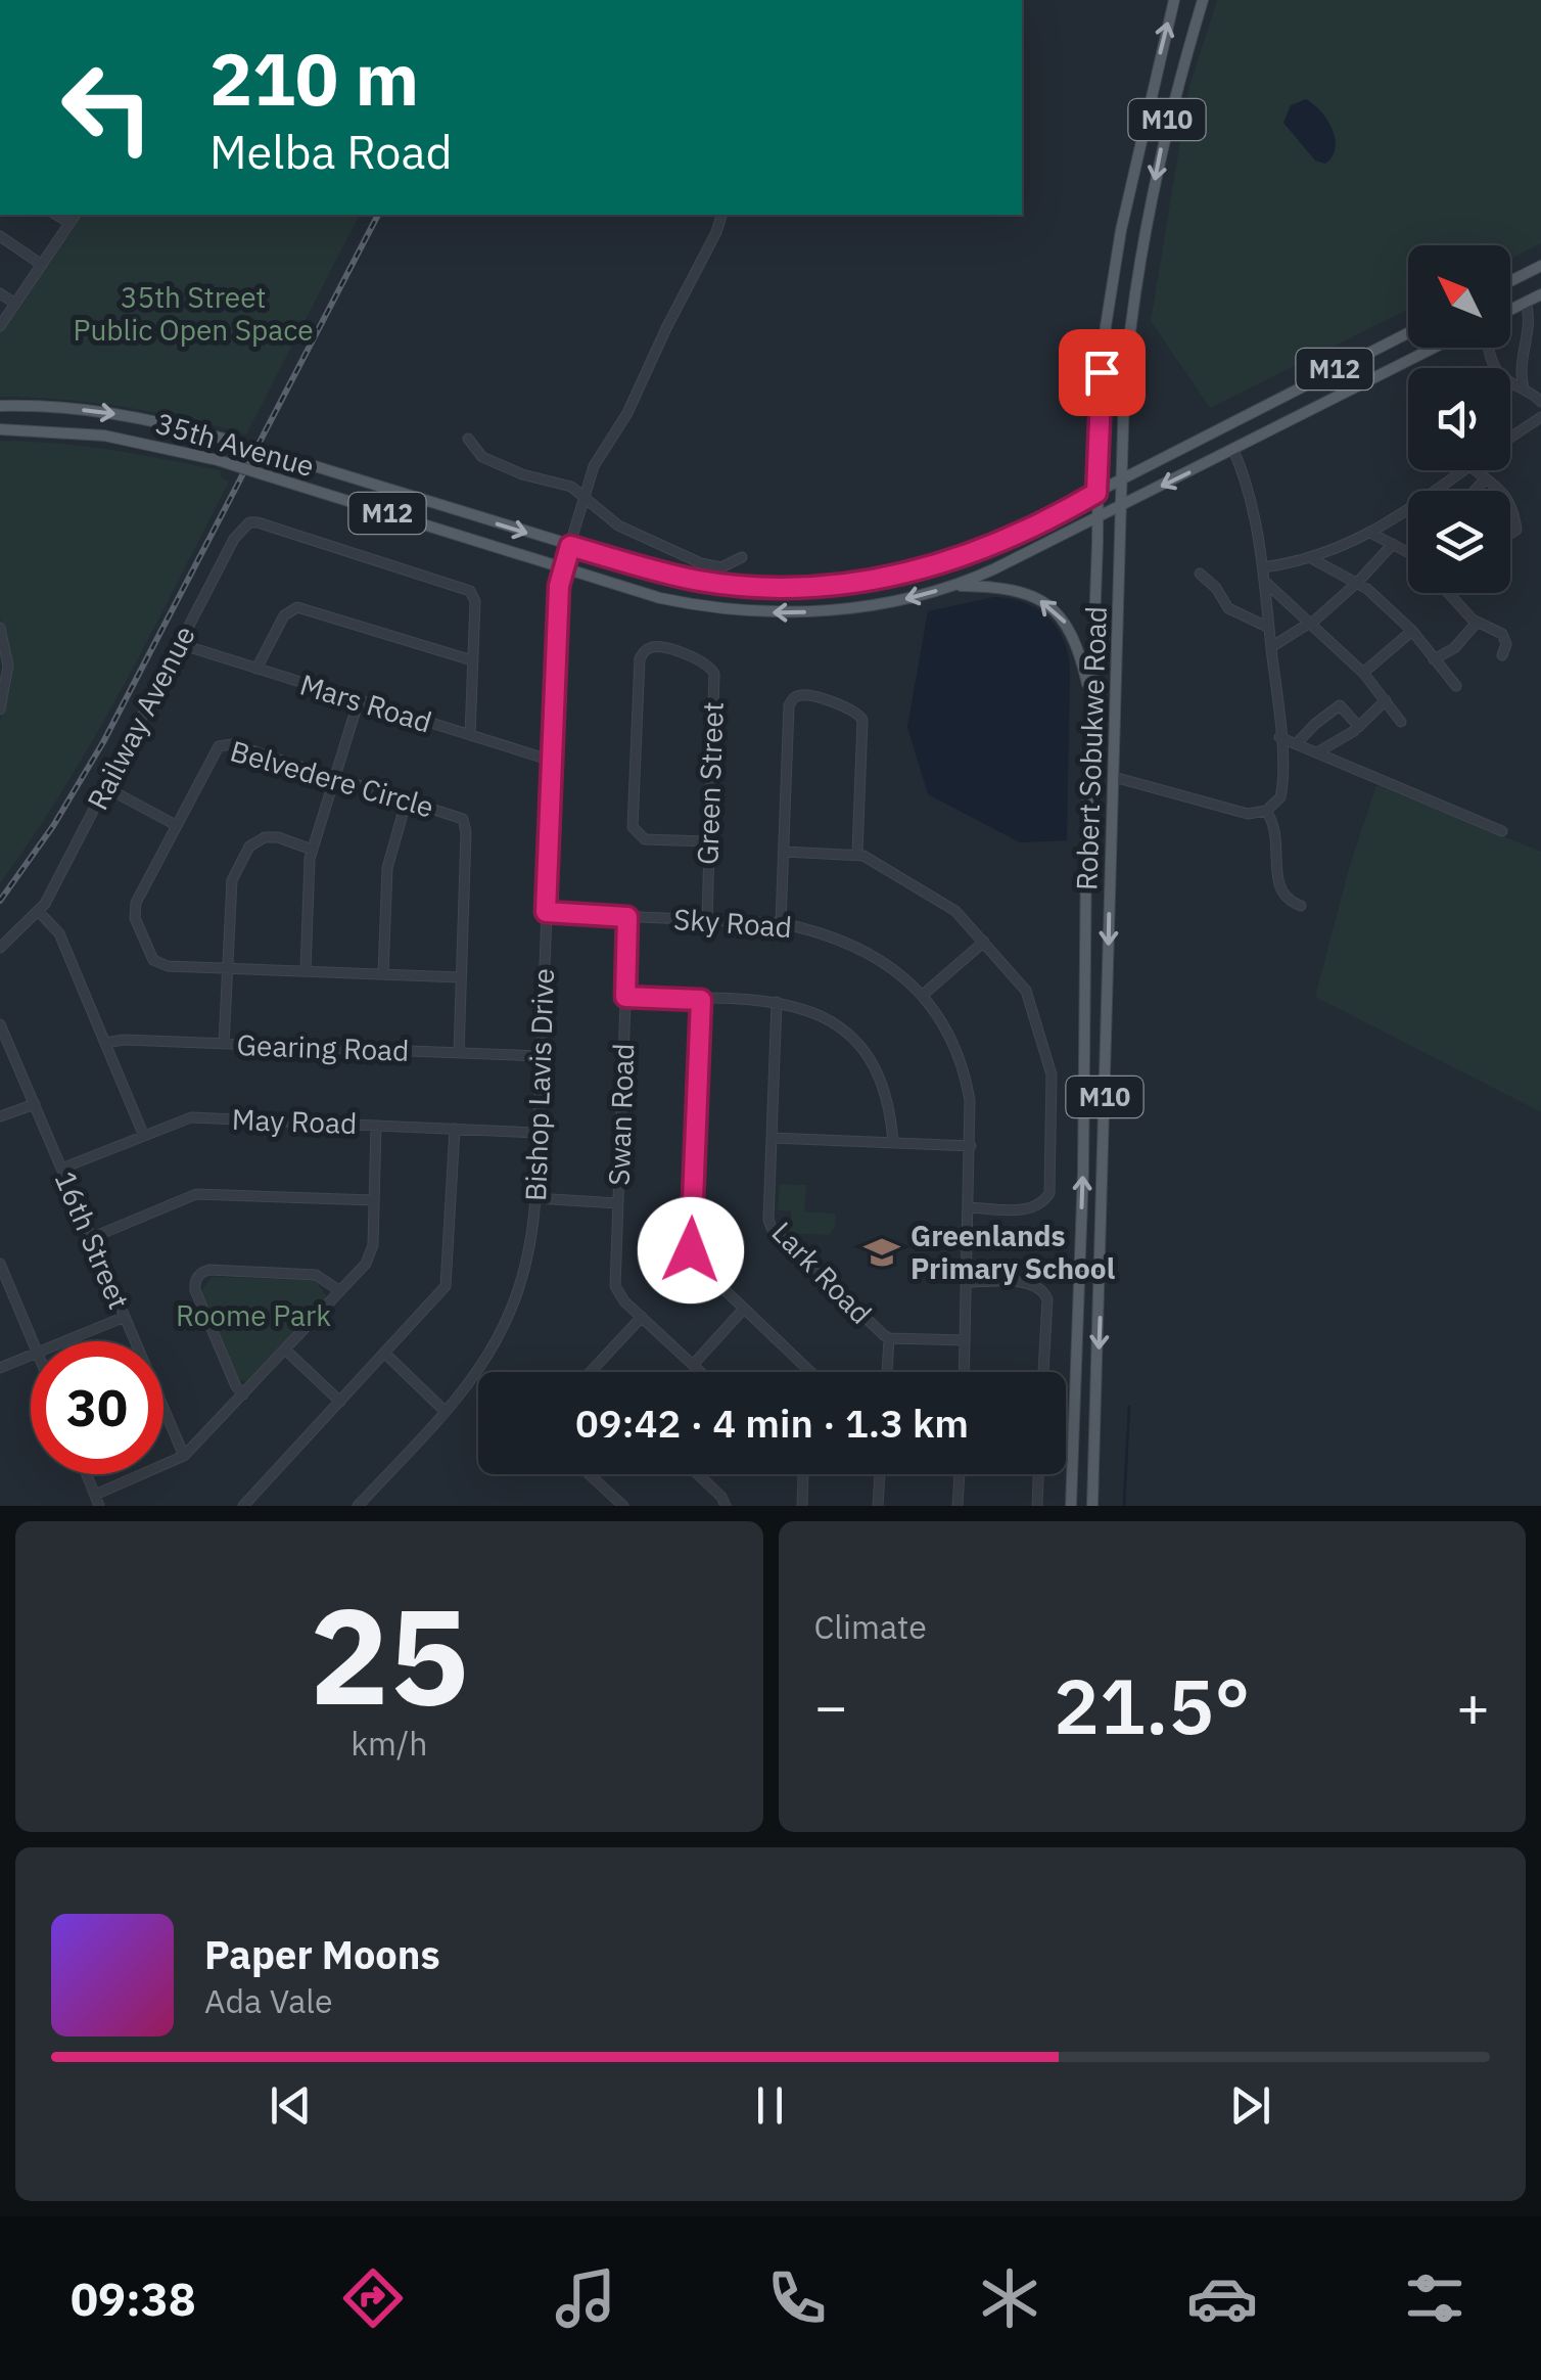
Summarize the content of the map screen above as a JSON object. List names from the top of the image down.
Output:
{
  "streets": {
    "main road": [
      "M10",
      "M12",
      "35th Avenue",
      "Robert Sobukwe Road"
    ],
    "street": [
      "Mars Road",
      "Railway Avenue",
      "Belvedere Circle",
      "Green Street",
      "Sky Road",
      "Gearing Road",
      "Bishop Lavis Drive",
      "Swan Road",
      "May Road",
      "16th Street",
      "Lark Road"
    ]
  },
  "crossings": [
    ["M12", "35th Avenue"],
    ["M12", "Robert Sobukwe Road"],
    ["35th Avenue", "Robert Sobukwe Road"],
    ["35th Avenue", "Bishop Lavis Drive"],
    ["Mars Road", "Railway Avenue"],
    ["Mars Road", "Bishop Lavis Drive"],
    ["Belvedere Circle", "Gearing Road"],
    ["Green Street", "Sky Road"],
    ["Sky Road", "Bishop Lavis Drive"],
    ["Sky Road", "Swan Road"],
    ["Sky Road", "Lark Road"],
    ["Gearing Road", "Bishop Lavis Drive"],
    ["Bishop Lavis Drive", "May Road"],
    ["May Road", "16th Street"]
  ],
  "parks": ["35th Street Public Open Space", "Roome Park"],
  "places": {
    "school or university": ["Greenlands Primary School"]
  },
  "north": "top left",
  "page": {
    "turn": ["210 m", "Melba Road"],
    "limit": "30",
    "trip": "09:42 · 4 min · 1.3 km",
    "tile": [
      ["25", "km/h"],
      "Climate"
    ],
    "heat": ["−", "21.5°", "+"],
    "song": ["Paper Moons", "Ada Vale"],
    "tabs": "09:38"
  }
}
